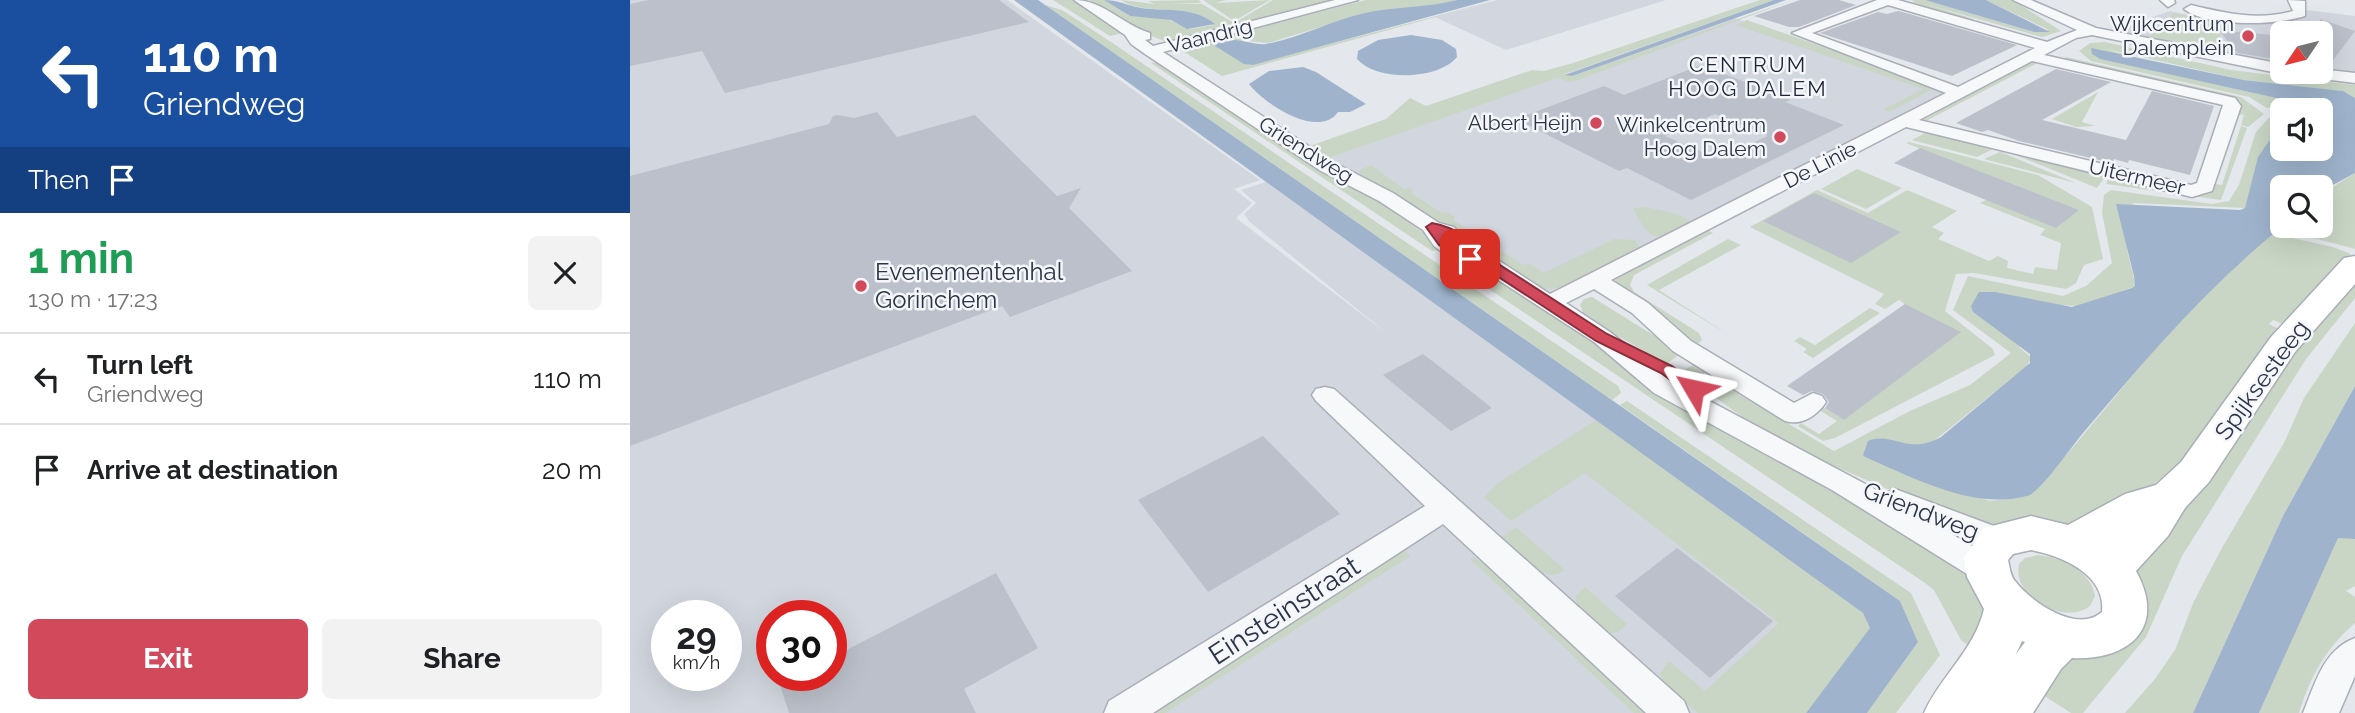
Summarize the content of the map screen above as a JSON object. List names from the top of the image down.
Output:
{
  "streets": {
    "main road": ["Spijksesteeg"],
    "street": [
      "Vaandrig",
      "Griendweg",
      "De Linie",
      "Uitermeer",
      "Einsteinstraat"
    ]
  },
  "crossings": [
    ["Vaandrig", "Griendweg"],
    ["Griendweg", "De Linie"],
    ["Griendweg", "Spijksesteeg"],
    ["De Linie", "Uitermeer"]
  ],
  "districts": ["CENTRUM HOOG DALEM"],
  "places": [
    "Wijkcentrum Dalemplein",
    "Albert Heijn",
    "Winkelcentrum Hoog Dalem",
    "Evenementenhal Gorinchem"
  ],
  "north": "bottom left",
  "page": {
    "turn": ["110 m", "Griendweg"],
    "then": "Then",
    "heading": ["1 min", "130 m · 17:23"],
    "list": [
      {
        "name": "Turn left",
        "note": "Griendweg",
        "value": "110 m"
      },
      {
        "name": "Arrive at destination",
        "value": "20 m"
      }
    ],
    "speed": "29 km/h",
    "limit": "30",
    "buttons": ["Exit", "Share"]
  }
}
